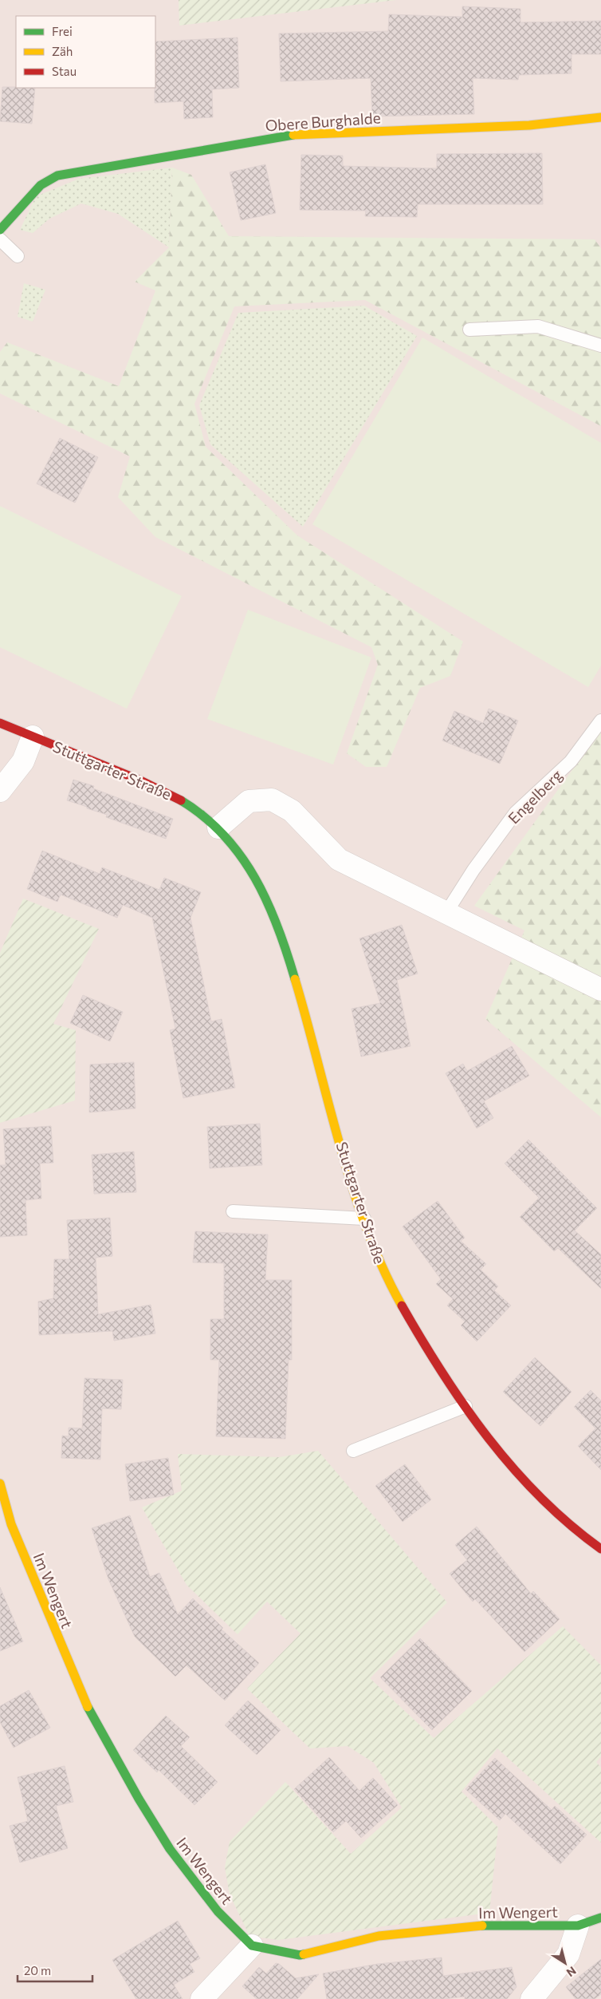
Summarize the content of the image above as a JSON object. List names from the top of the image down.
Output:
{
  "streets": {
    "street": ["Obere Burghalde", "Stuttgarter Straße", "Im Wengert"],
    "lane": ["Engelberg"]
  },
  "legend": ["Frei", "Zäh", "Stau"],
  "scale_bar": "20 m",
  "north": "bottom right"
}
